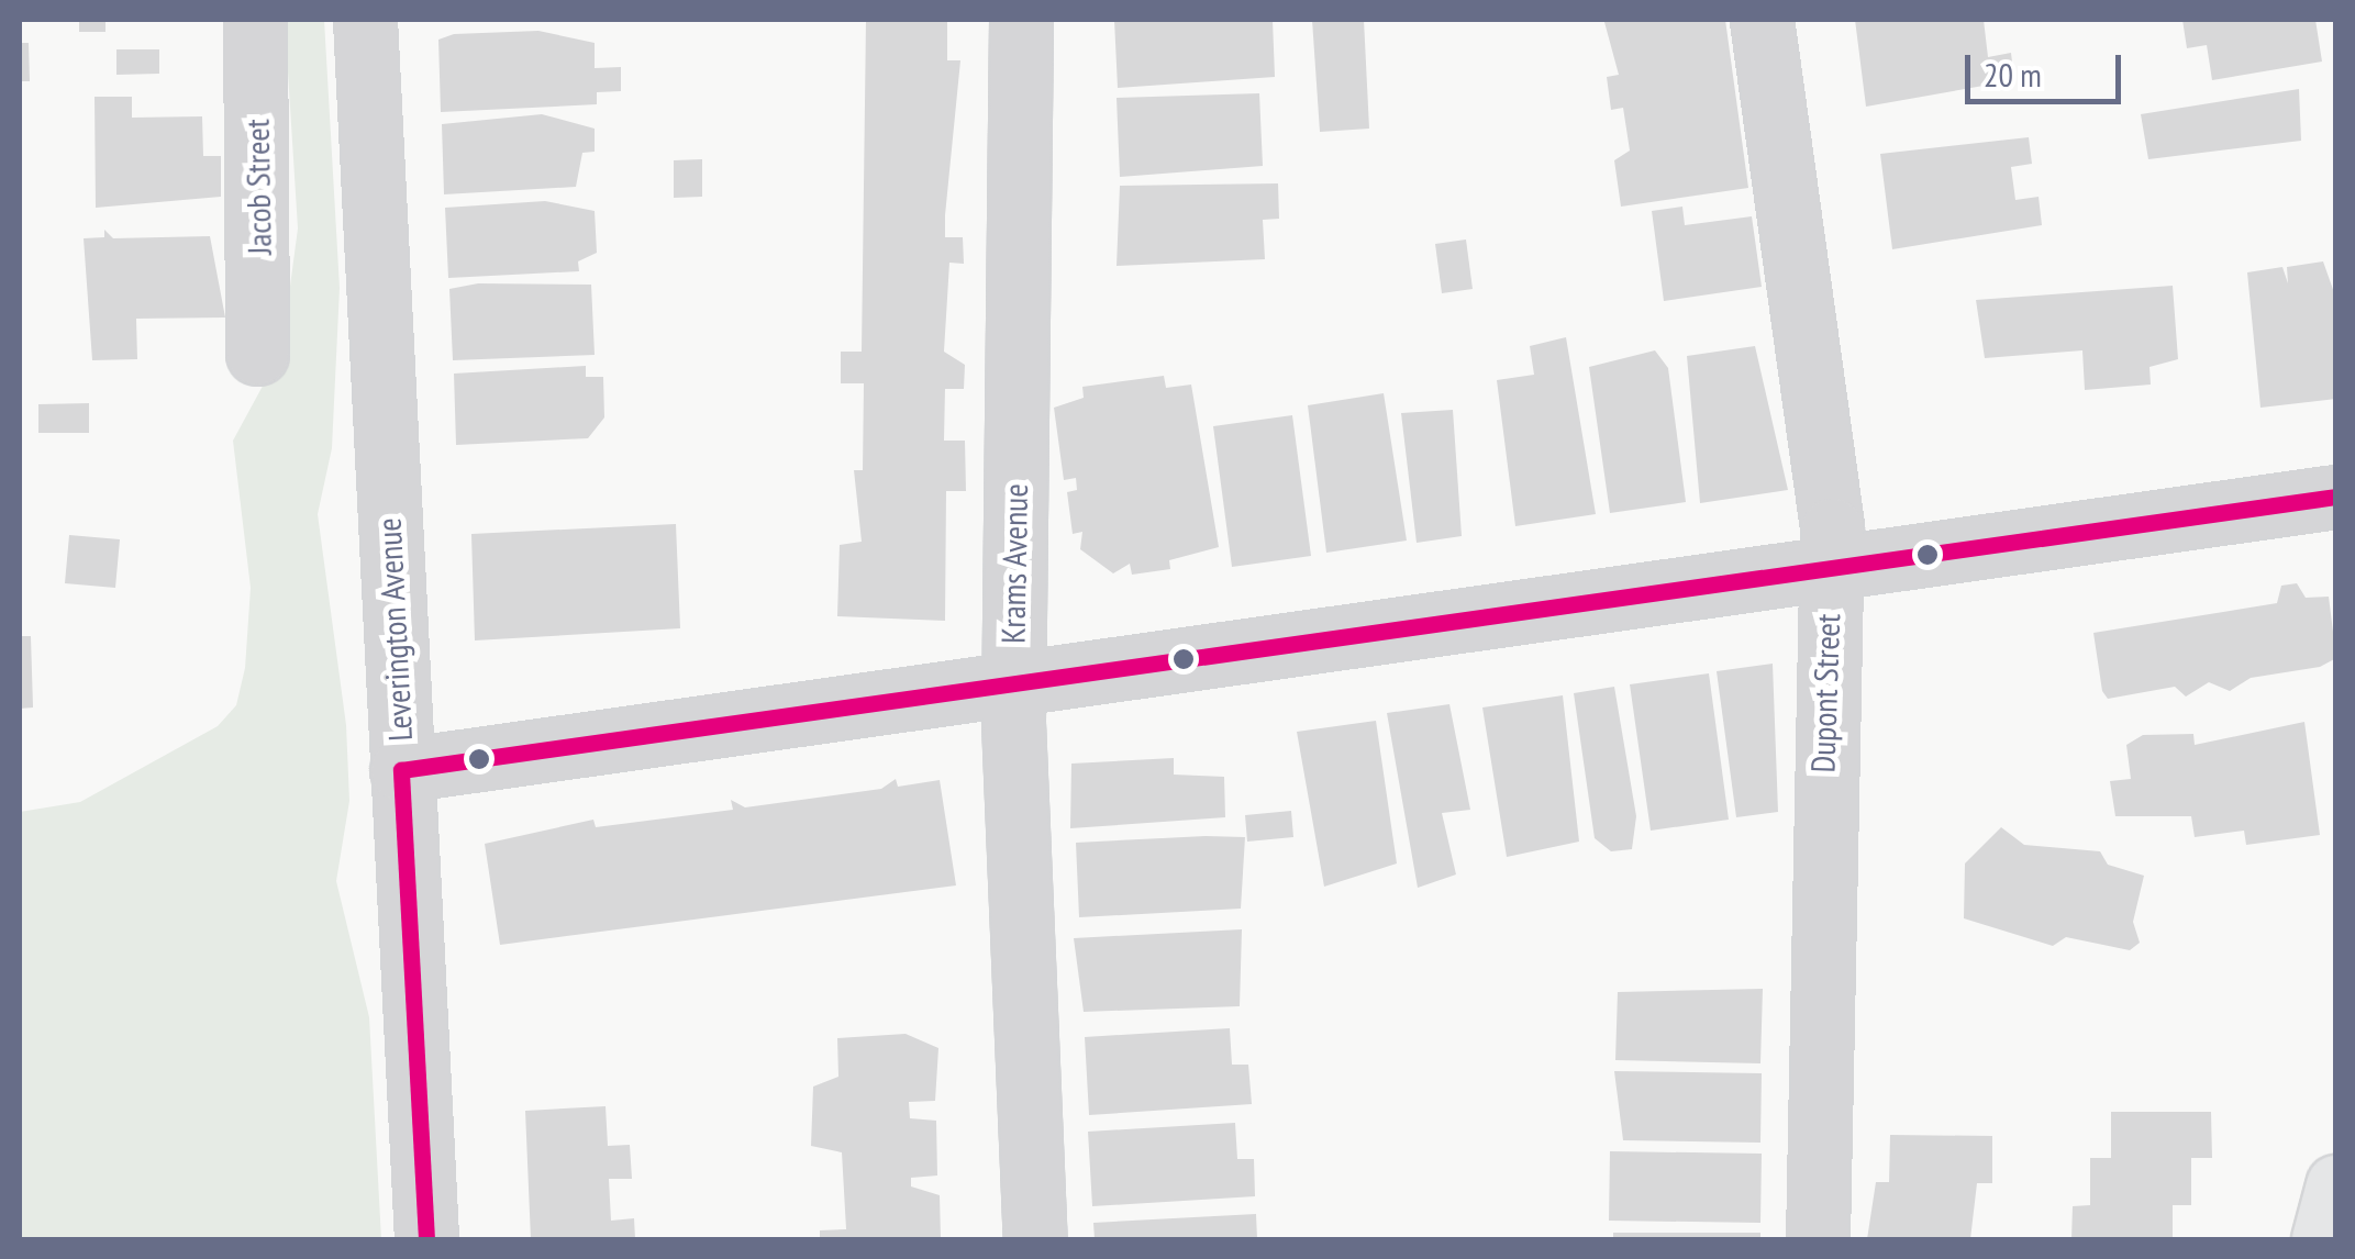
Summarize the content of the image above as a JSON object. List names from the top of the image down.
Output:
{
  "streets": {
    "street": [
      "Jacob Street",
      "Krams Avenue",
      "Leverington Avenue",
      "Dupont Street"
    ]
  },
  "scale_bar": "20 m"
}
